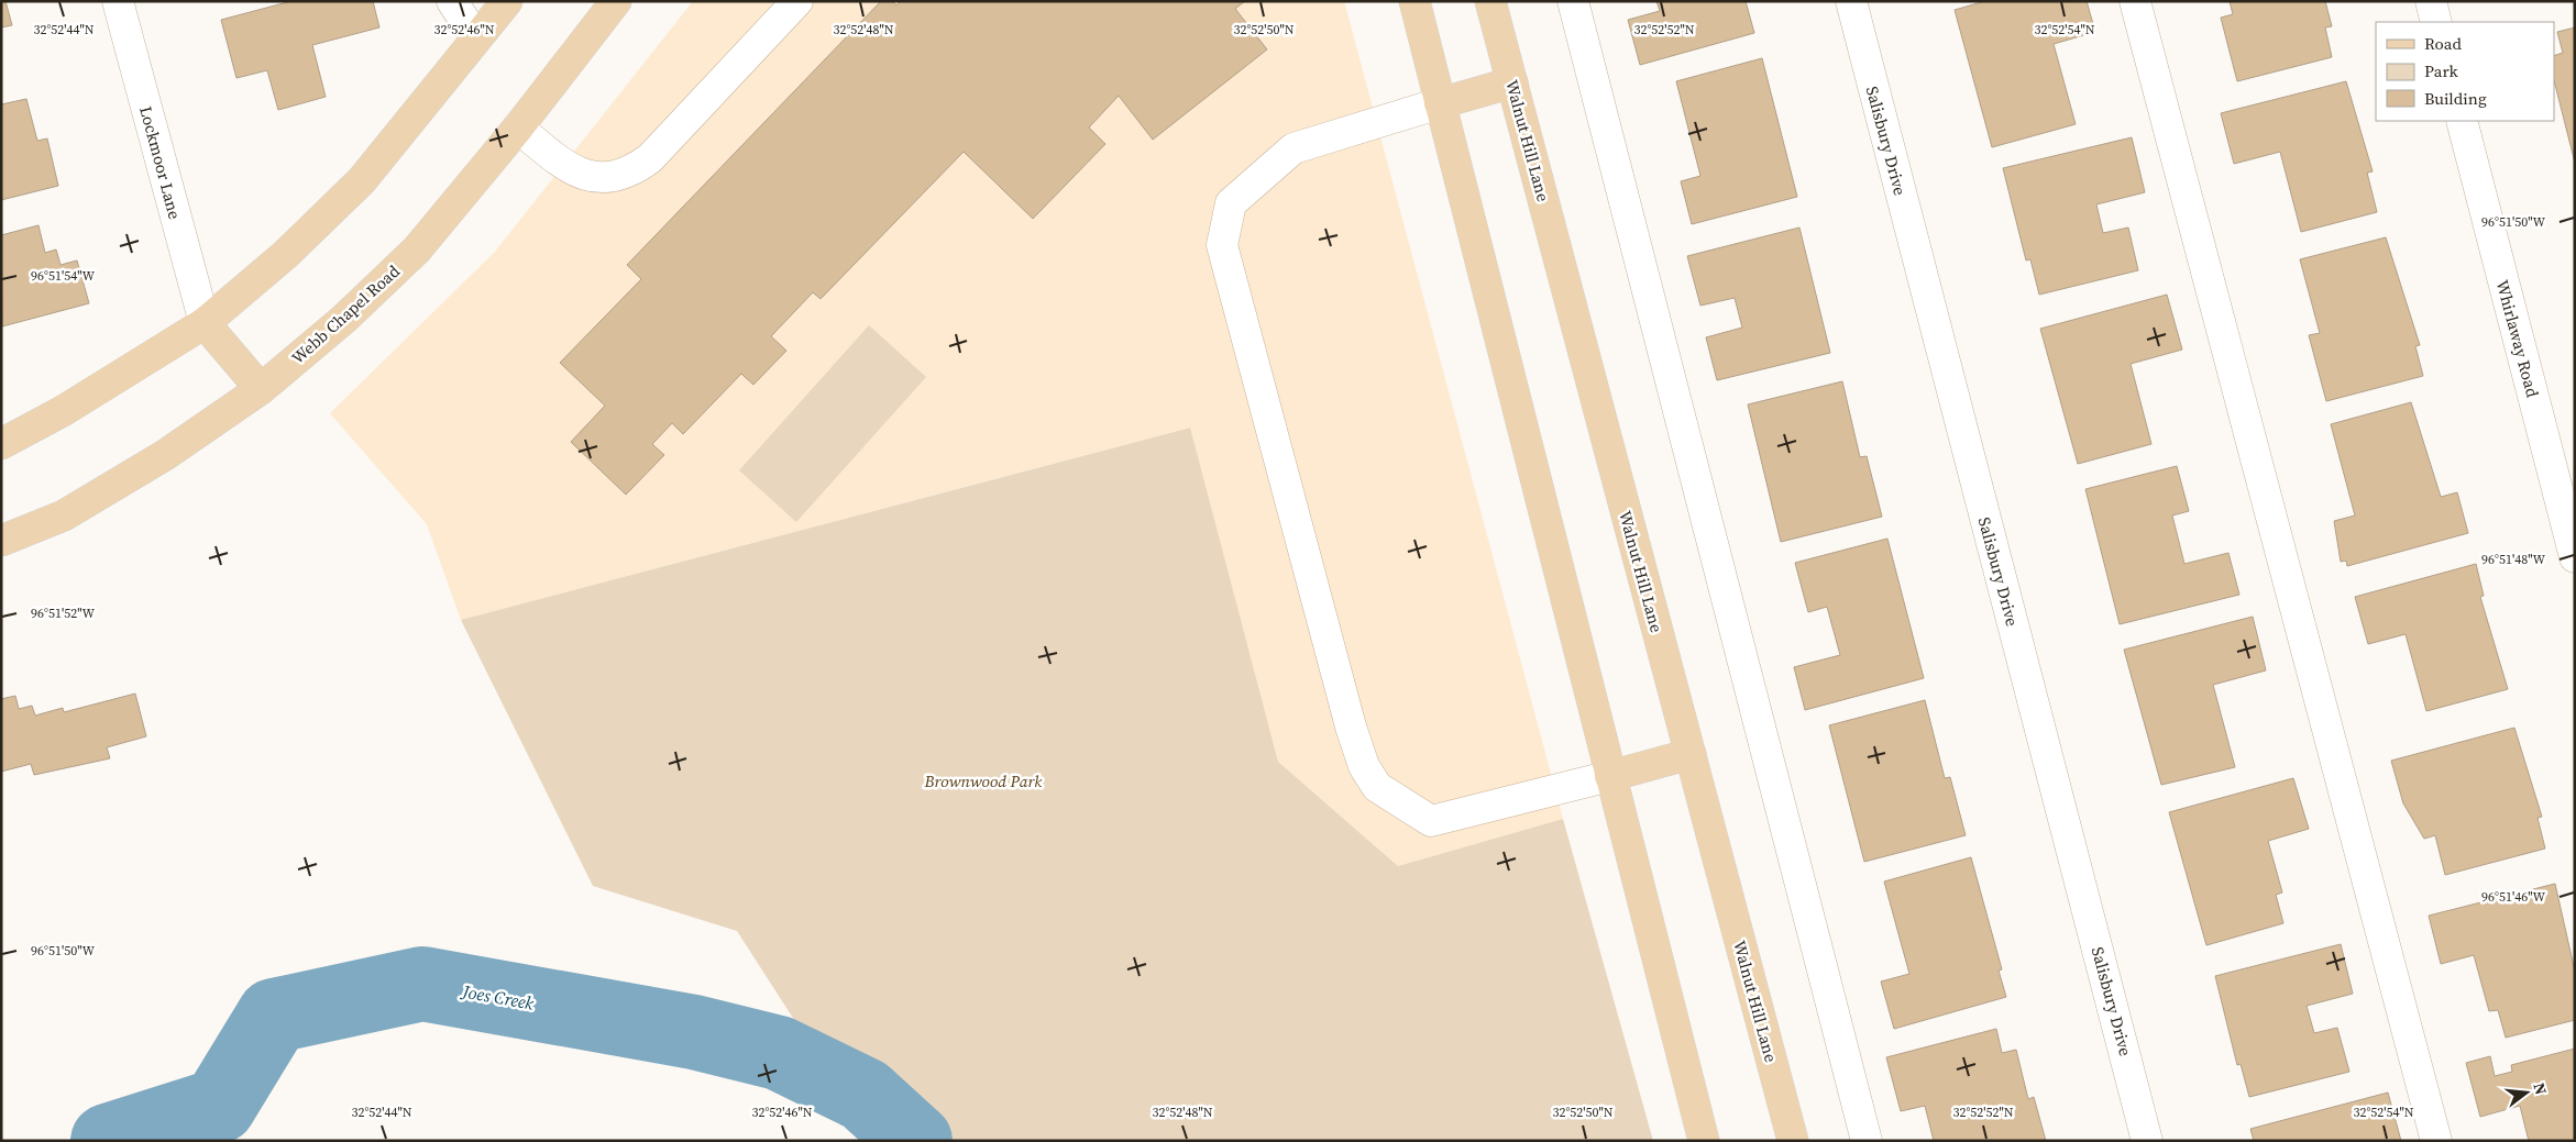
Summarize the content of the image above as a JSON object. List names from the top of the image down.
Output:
{
  "streets": {
    "main road": ["Walnut Hill Lane", "Webb Chapel Road"],
    "street": ["Salisbury Drive", "Lockmoor Lane", "Whirlaway Road"]
  },
  "water": ["Joes Creek"],
  "parks": ["Brownwood Park"],
  "legend": ["Road", "Park", "Building"],
  "north": "right",
  "coordinates": [
    "32°52'44\"N",
    "32°52'46\"N",
    "32°52'48\"N",
    "32°52'50\"N",
    "32°52'52\"N",
    "32°52'54\"N",
    "96°51'50\"W",
    "96°51'54\"W",
    "96°51'48\"W",
    "96°51'52\"W",
    "96°51'46\"W"
  ]
}
